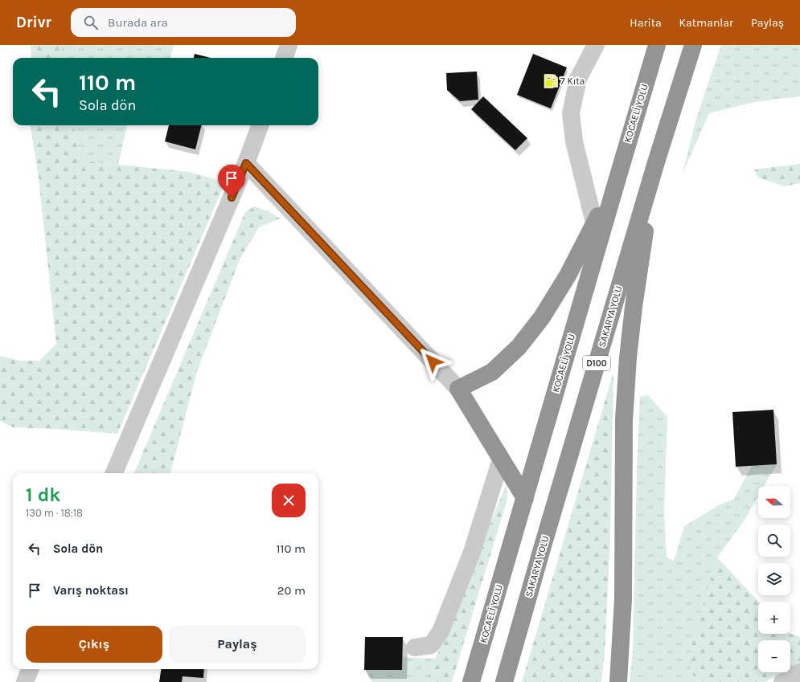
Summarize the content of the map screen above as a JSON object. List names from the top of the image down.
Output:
{
  "streets": {
    "highway": ["KOCAELİ YOLU", "SAKARYA YOLU", "D100"]
  },
  "places": {
    "fuel station": ["7 Kıta"]
  },
  "north": "left",
  "page": {
    "header": "Drivr",
    "search": "Burada ara",
    "nav": ["Harita", "Katmanlar", "Paylaş"],
    "turn": ["110 m", "Sola dön"],
    "heading": ["1 dk", "130 m · 18:18"],
    "map_buttons": ["+", "−"],
    "list": [
      {
        "name": "Sola dön",
        "value": "110 m"
      },
      {
        "name": "Varış noktası",
        "value": "20 m"
      }
    ],
    "buttons": ["Çıkış", "Paylaş"]
  }
}
